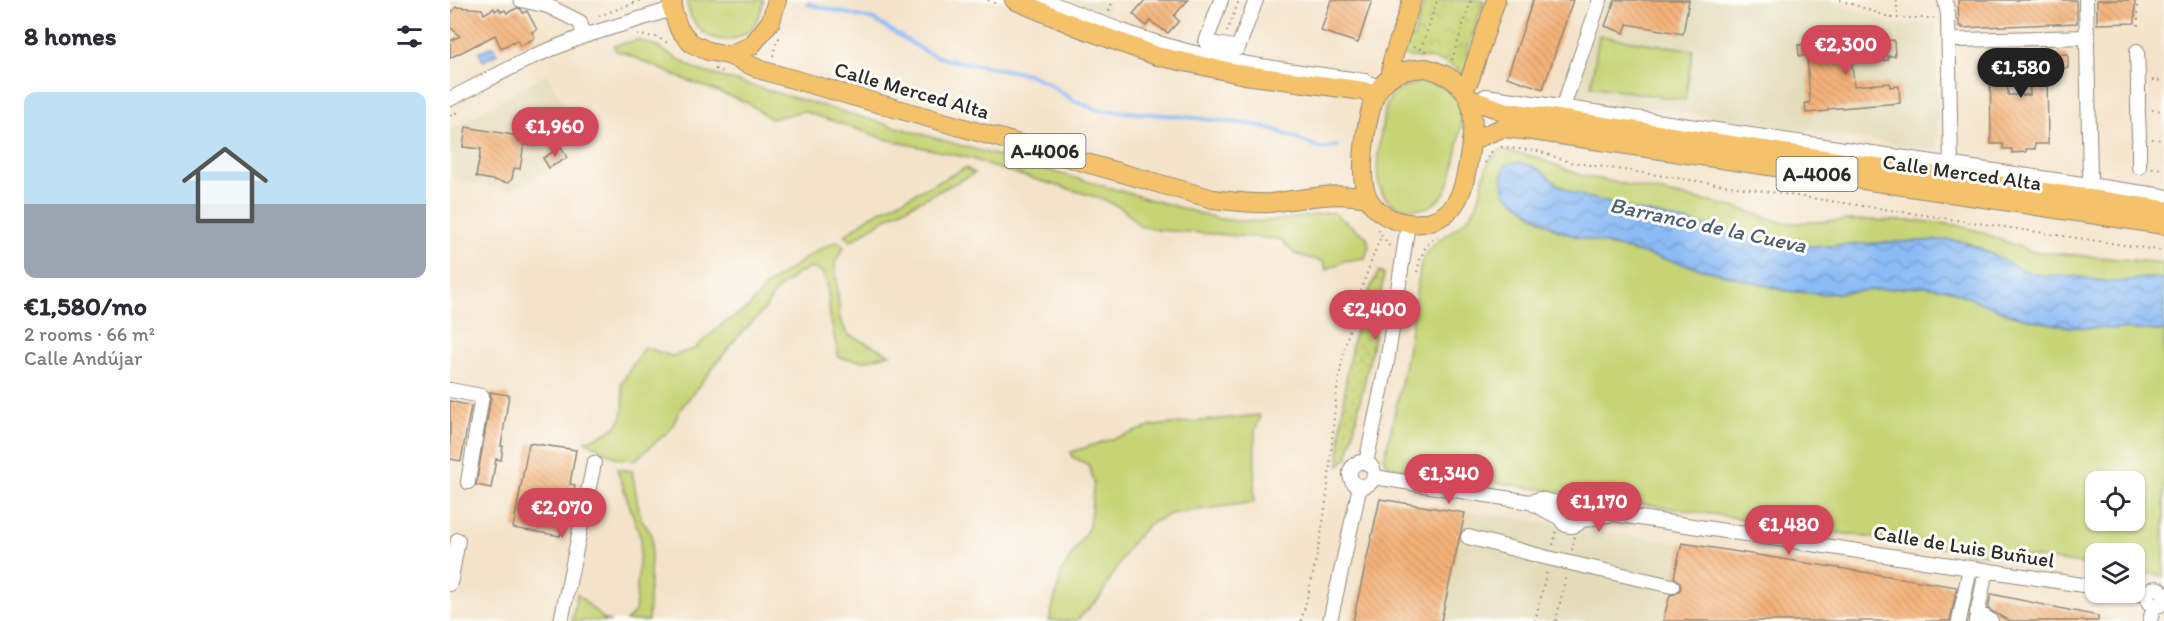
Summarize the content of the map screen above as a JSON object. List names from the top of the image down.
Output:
{
  "streets": {
    "main road": ["Calle Merced Alta", "A-4006"],
    "street": ["Calle de Luis Buñuel"]
  },
  "crossings": [
    ["Calle Merced Alta", "A-4006"]
  ],
  "water": ["Barranco de la Cueva"],
  "page": {
    "heading": "8 homes",
    "price": [
      "€2,300",
      "€1,580",
      "€1,960",
      "€2,400",
      "€1,340",
      "€1,170",
      "€2,070",
      "€1,480"
    ],
    "list": [
      {
        "name": "€1,580/mo",
        "note": "2 rooms · 66 m² · Calle Andújar"
      }
    ]
  }
}
